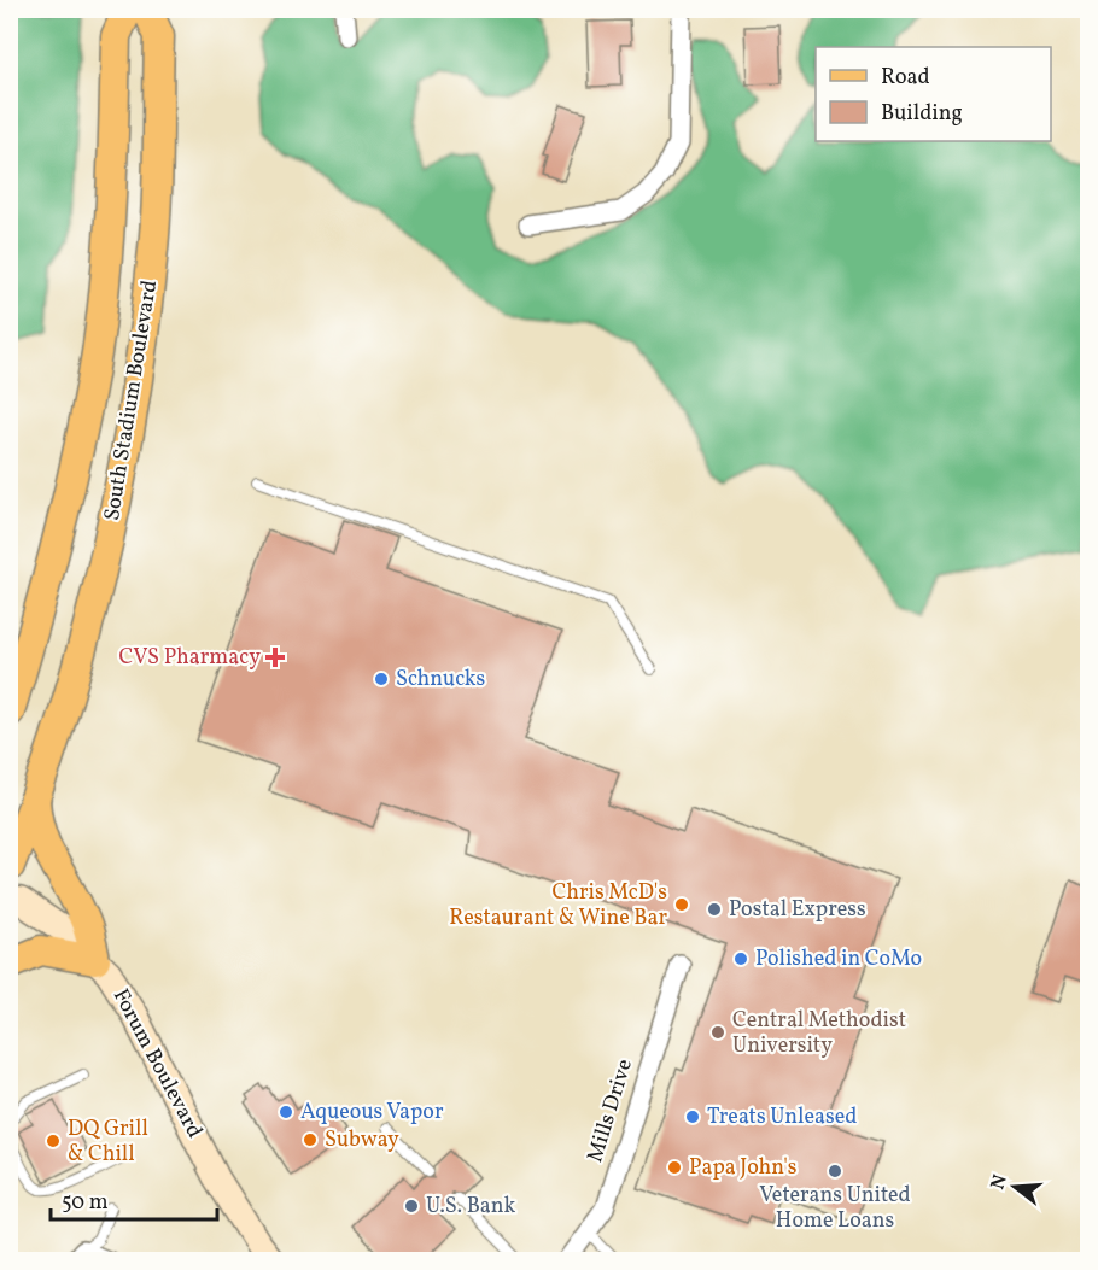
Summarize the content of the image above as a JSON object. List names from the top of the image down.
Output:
{
  "streets": {
    "main road": ["South Stadium Boulevard"],
    "street": ["Forum Boulevard", "Mills Drive"]
  },
  "places": {
    "health": ["CVS Pharmacy"],
    "other": [
      "Schnucks",
      "Chris McD's Restaurant & Wine Bar",
      "Postal Express",
      "Polished in CoMo",
      "Central Methodist University",
      "Aqueous Vapor",
      "Treats Unleased",
      "Subway",
      "DQ Grill & Chill",
      "Papa John's",
      "Veterans United Home Loans",
      "U.S. Bank"
    ]
  },
  "legend": ["Road", "Building"],
  "scale_bar": "50 m",
  "north": "left"
}
